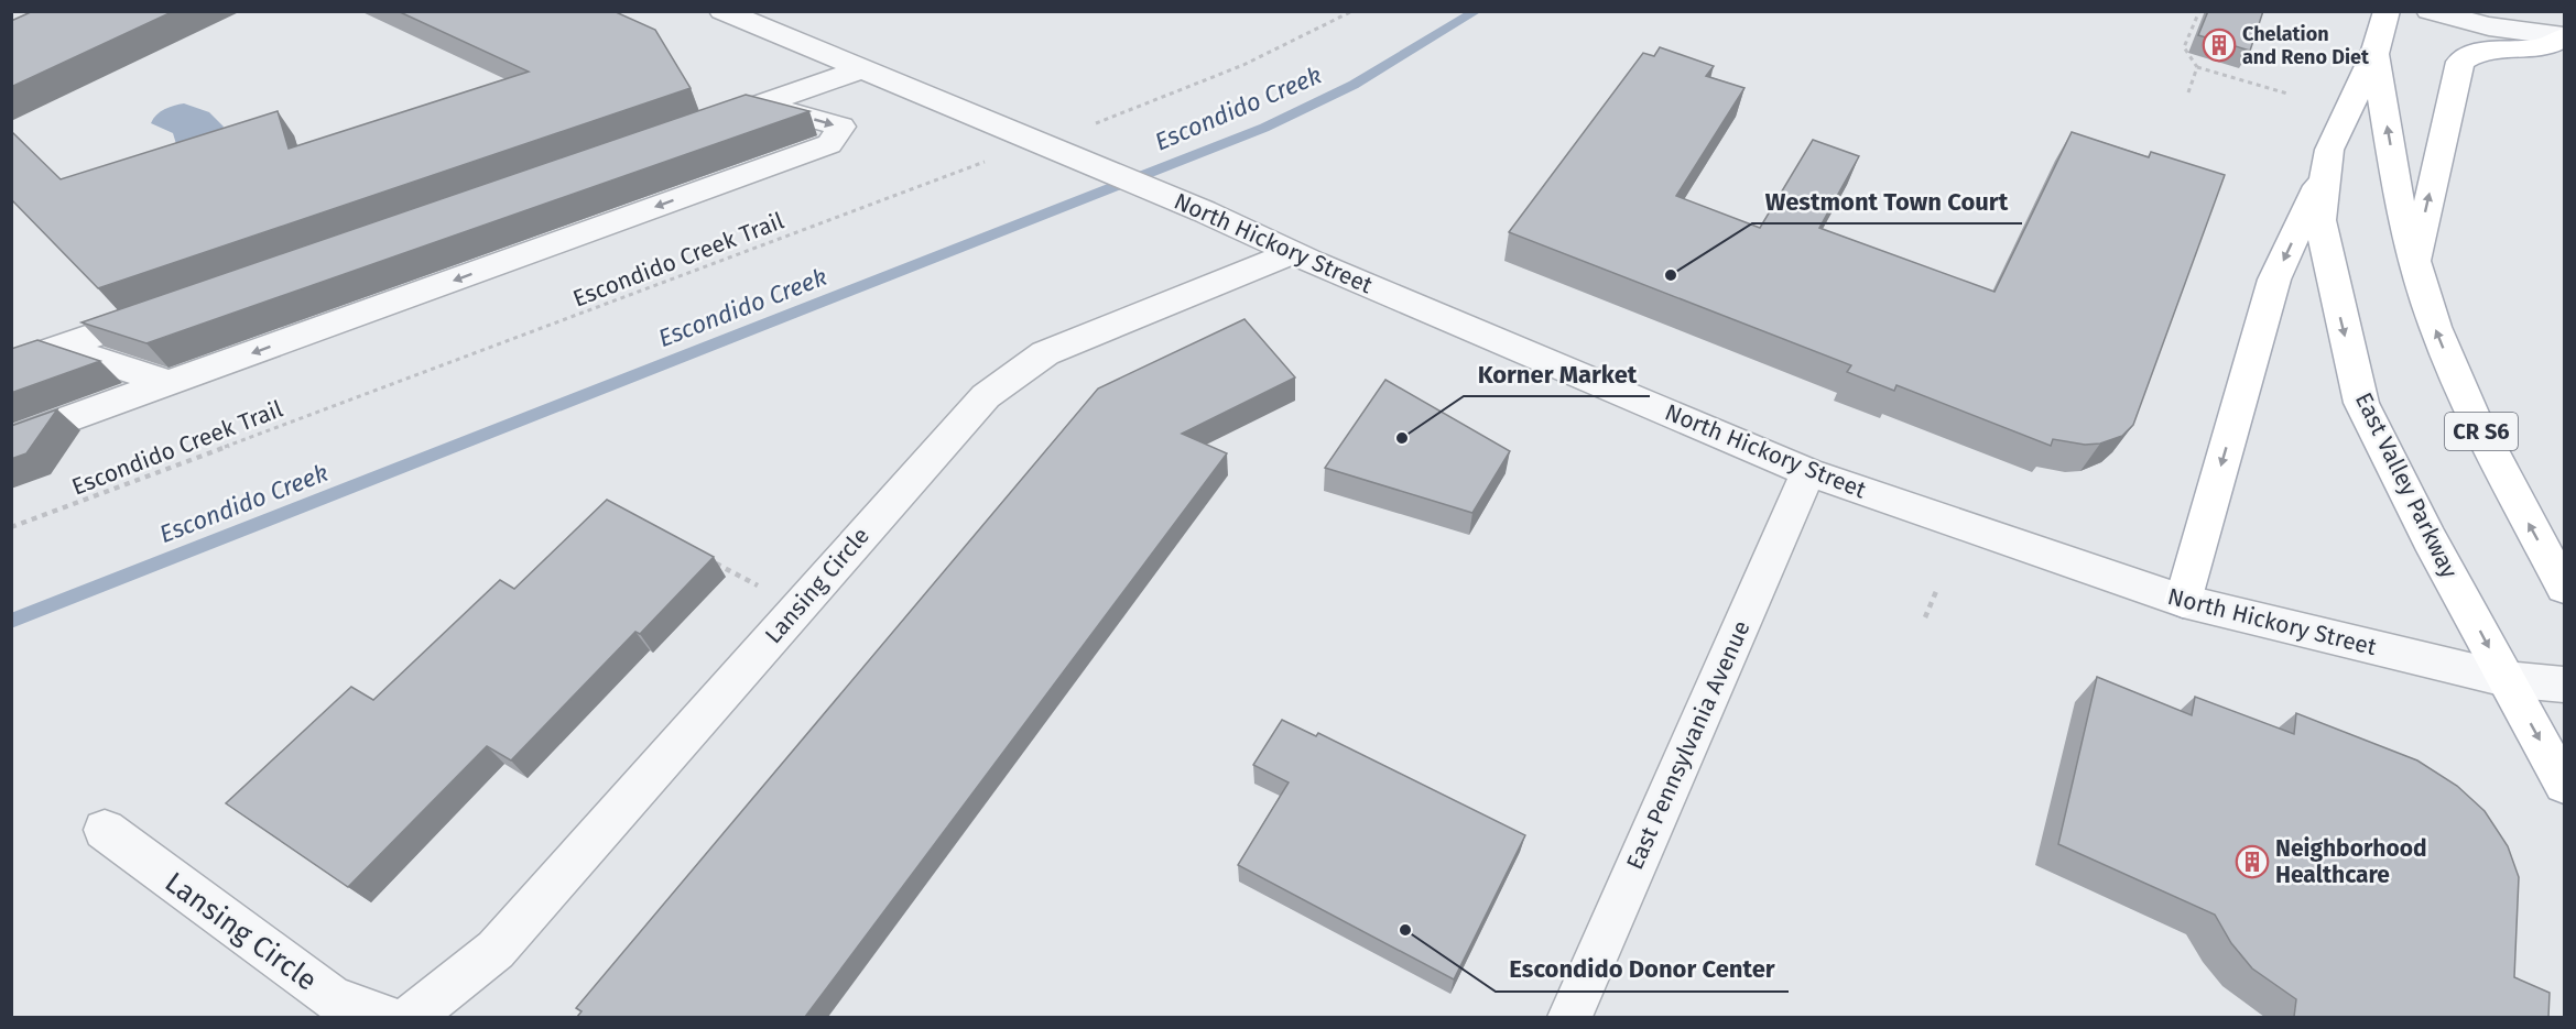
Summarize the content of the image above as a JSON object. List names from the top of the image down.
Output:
{
  "streets": {
    "main road": ["CR S6", "East Valley Parkway"],
    "street": ["North Hickory Street", "Lansing Circle", "East Pennsylvania Avenue"],
    "path": ["Escondido Creek Trail"]
  },
  "crossings": [
    ["North Hickory Street", "Escondido Creek Trail"],
    ["North Hickory Street", "East Valley Parkway"],
    ["North Hickory Street", "Lansing Circle"],
    ["North Hickory Street", "East Pennsylvania Avenue"]
  ],
  "water": ["Escondido Creek"],
  "places": {
    "building": ["Chelation and Reno Diet", "Neighborhood Healthcare"],
    "other": ["Westmont Town Court", "Korner Market", "Escondido Donor Center"]
  }
}
